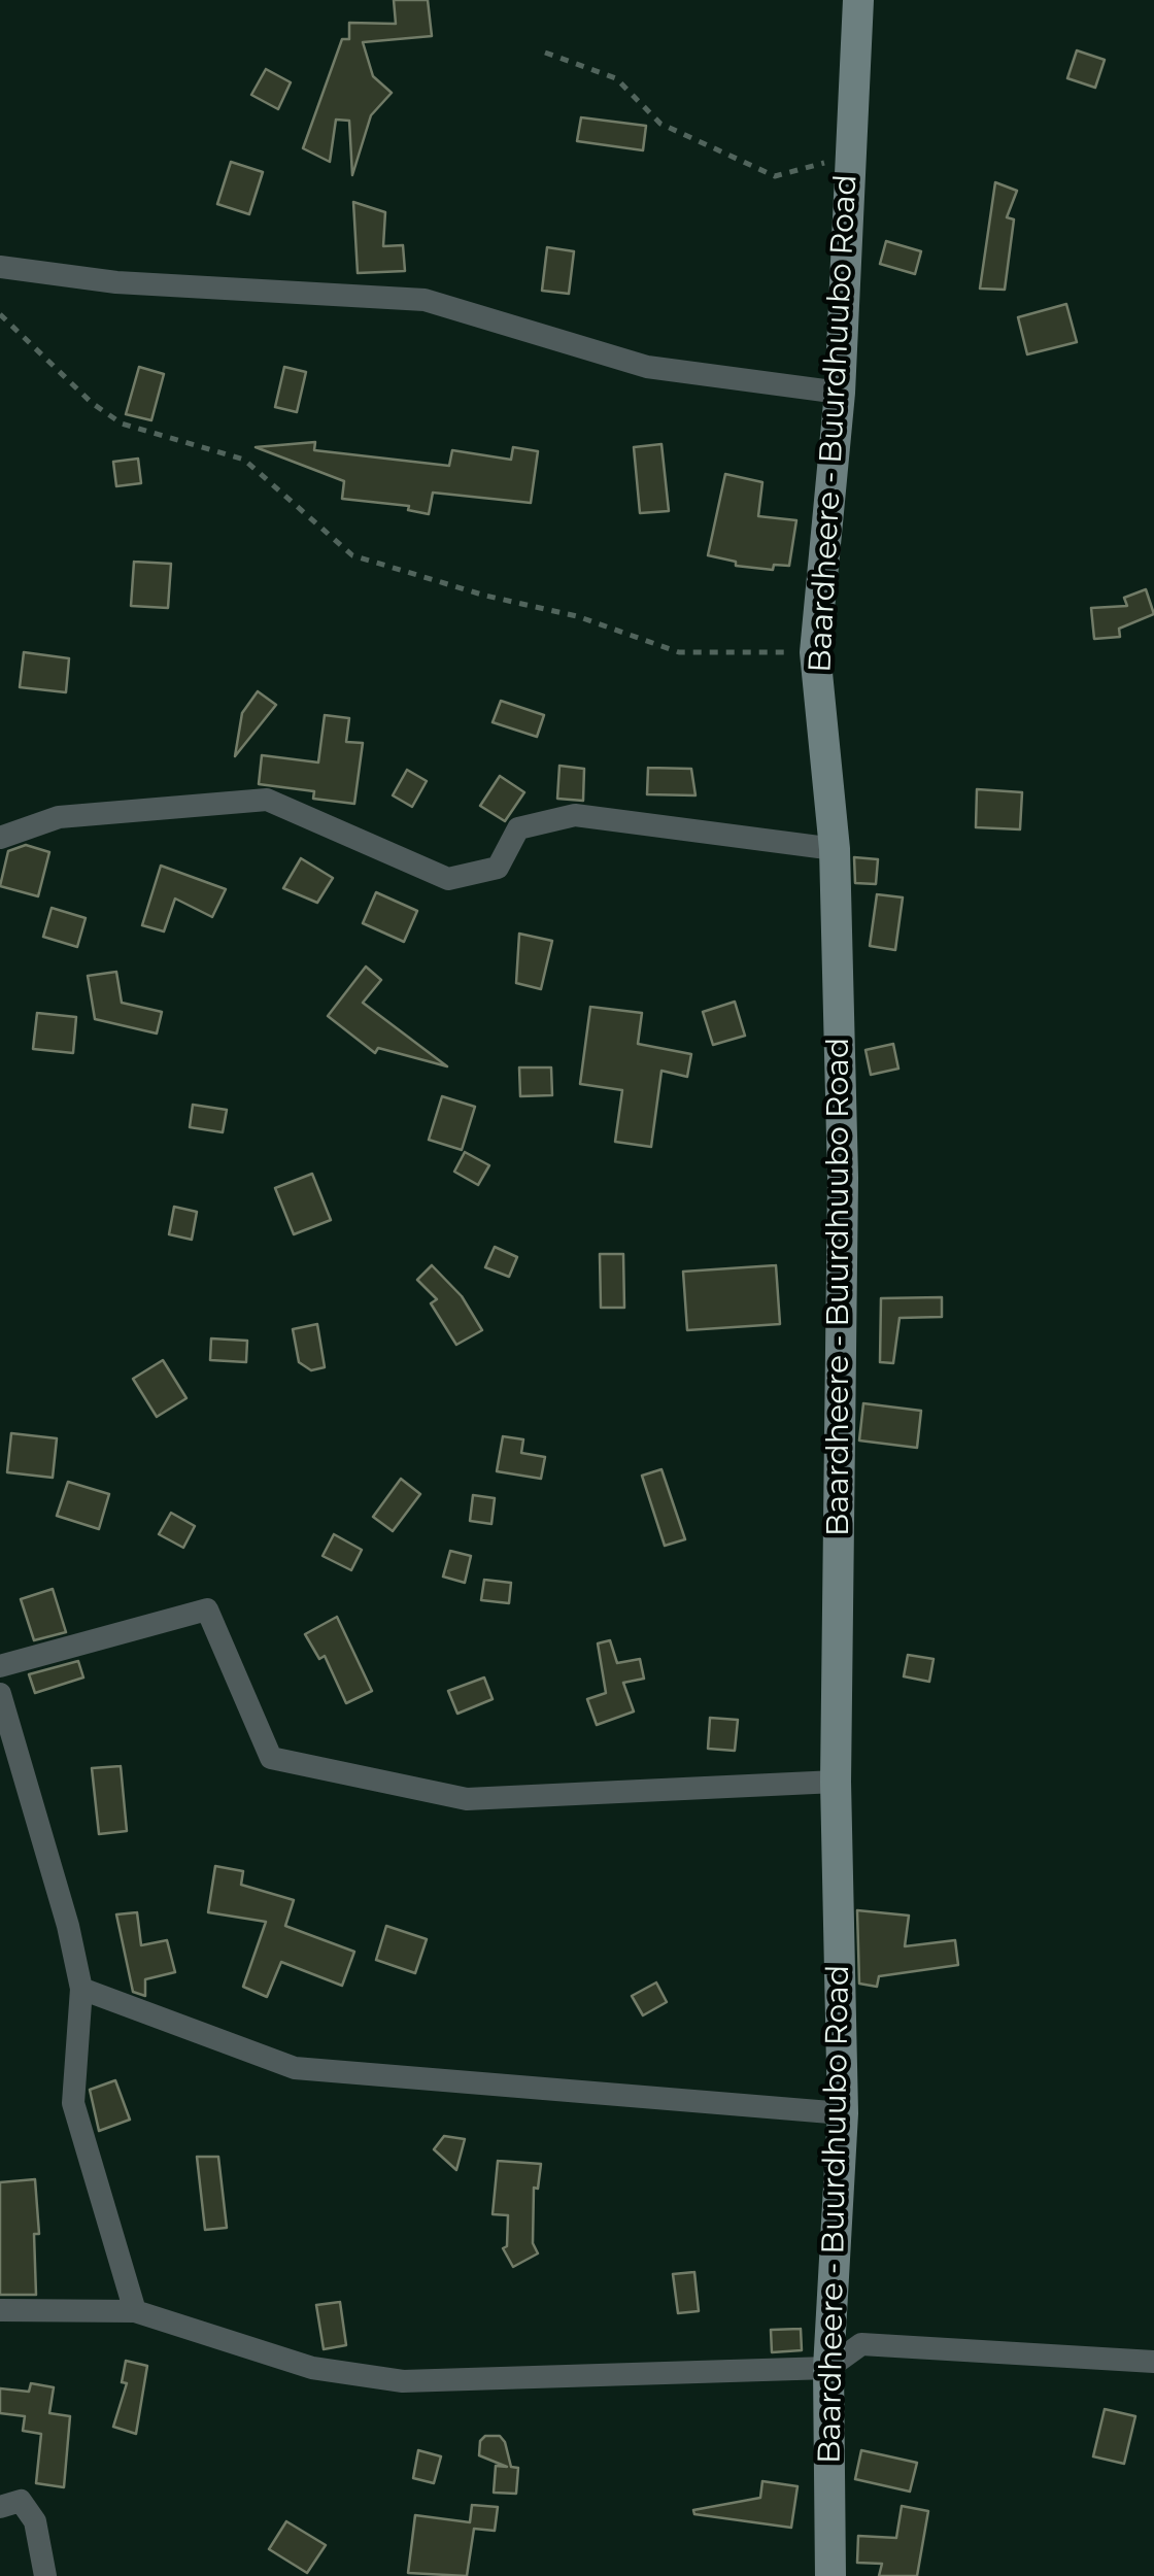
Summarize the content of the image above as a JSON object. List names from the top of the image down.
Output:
{
  "streets": {
    "main road": ["Baardheere - Buurdhuubo Road"]
  }
}
